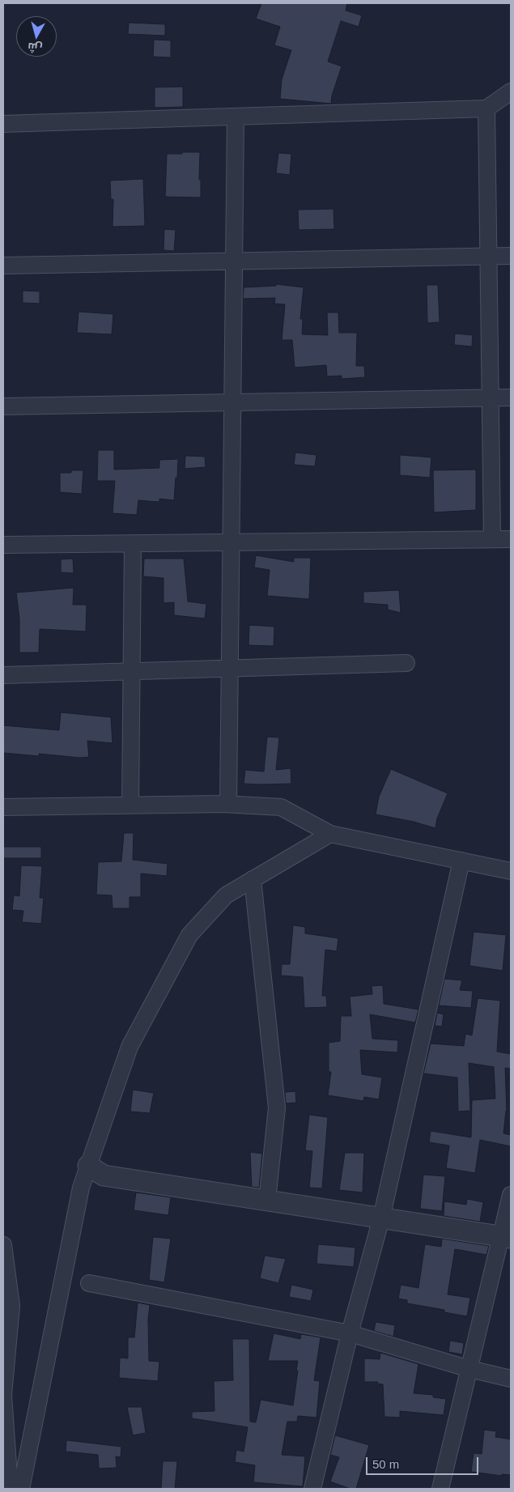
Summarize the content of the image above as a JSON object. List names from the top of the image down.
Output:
{
  "scale_bar": "50 m",
  "north": "bottom"
}
